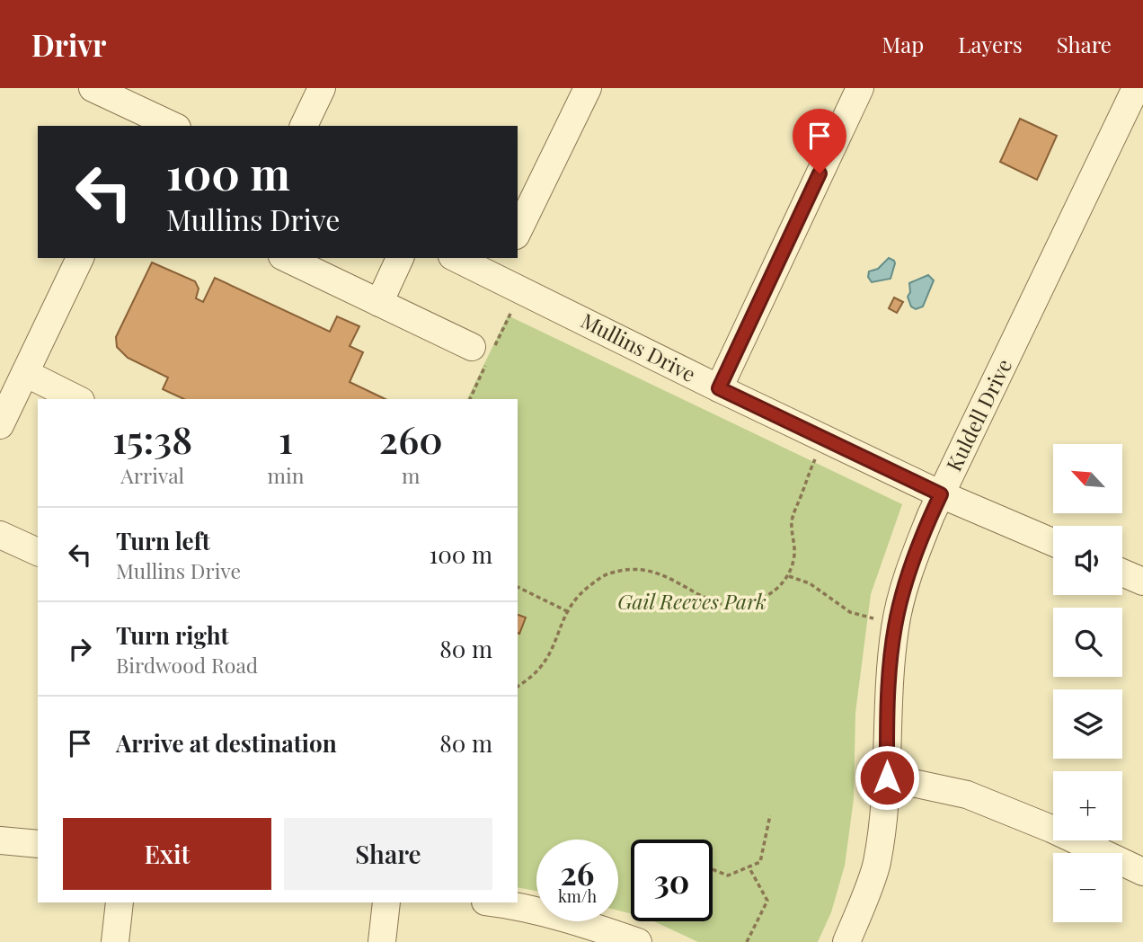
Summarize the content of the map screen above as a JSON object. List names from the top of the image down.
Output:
{
  "streets": {
    "street": ["Mullins Drive", "Kuldell Drive"]
  },
  "crossings": [
    ["Mullins Drive", "Kuldell Drive"]
  ],
  "parks": ["Gail Reeves Park"],
  "north": "top left",
  "page": {
    "header": "Drivr",
    "nav": ["Map", "Layers", "Share"],
    "turn": ["100 m", "Mullins Drive"],
    "eta": [
      "15:38",
      "Arrival",
      "1",
      "min",
      "260",
      "m"
    ],
    "map_buttons": ["+", "−"],
    "list": [
      {
        "name": "Turn left",
        "note": "Mullins Drive",
        "value": "100 m"
      },
      {
        "name": "Turn right",
        "note": "Birdwood Road",
        "value": "80 m"
      },
      {
        "name": "Arrive at destination",
        "value": "80 m"
      }
    ],
    "buttons": ["Exit", "Share"],
    "speed": "26 km/h",
    "limit": "30"
  }
}
